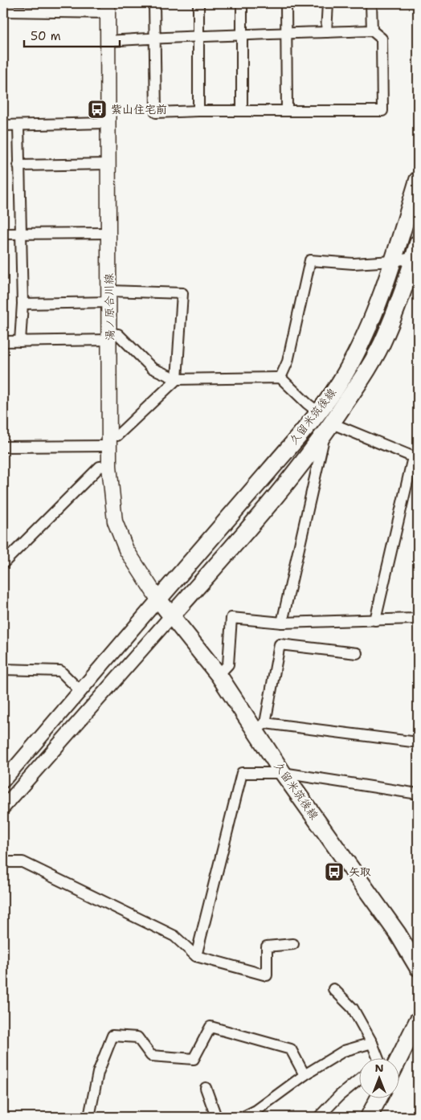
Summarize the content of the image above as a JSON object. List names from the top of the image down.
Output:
{
  "streets": {
    "main road": ["湯ノ原合川線", "久留米筑後線"]
  },
  "crossings": [
    ["湯ノ原合川線", "久留米筑後線"]
  ],
  "places": {
    "bus stop": ["紫山住宅前", "矢取"]
  },
  "scale_bar": "50 m",
  "north": "top"
}
